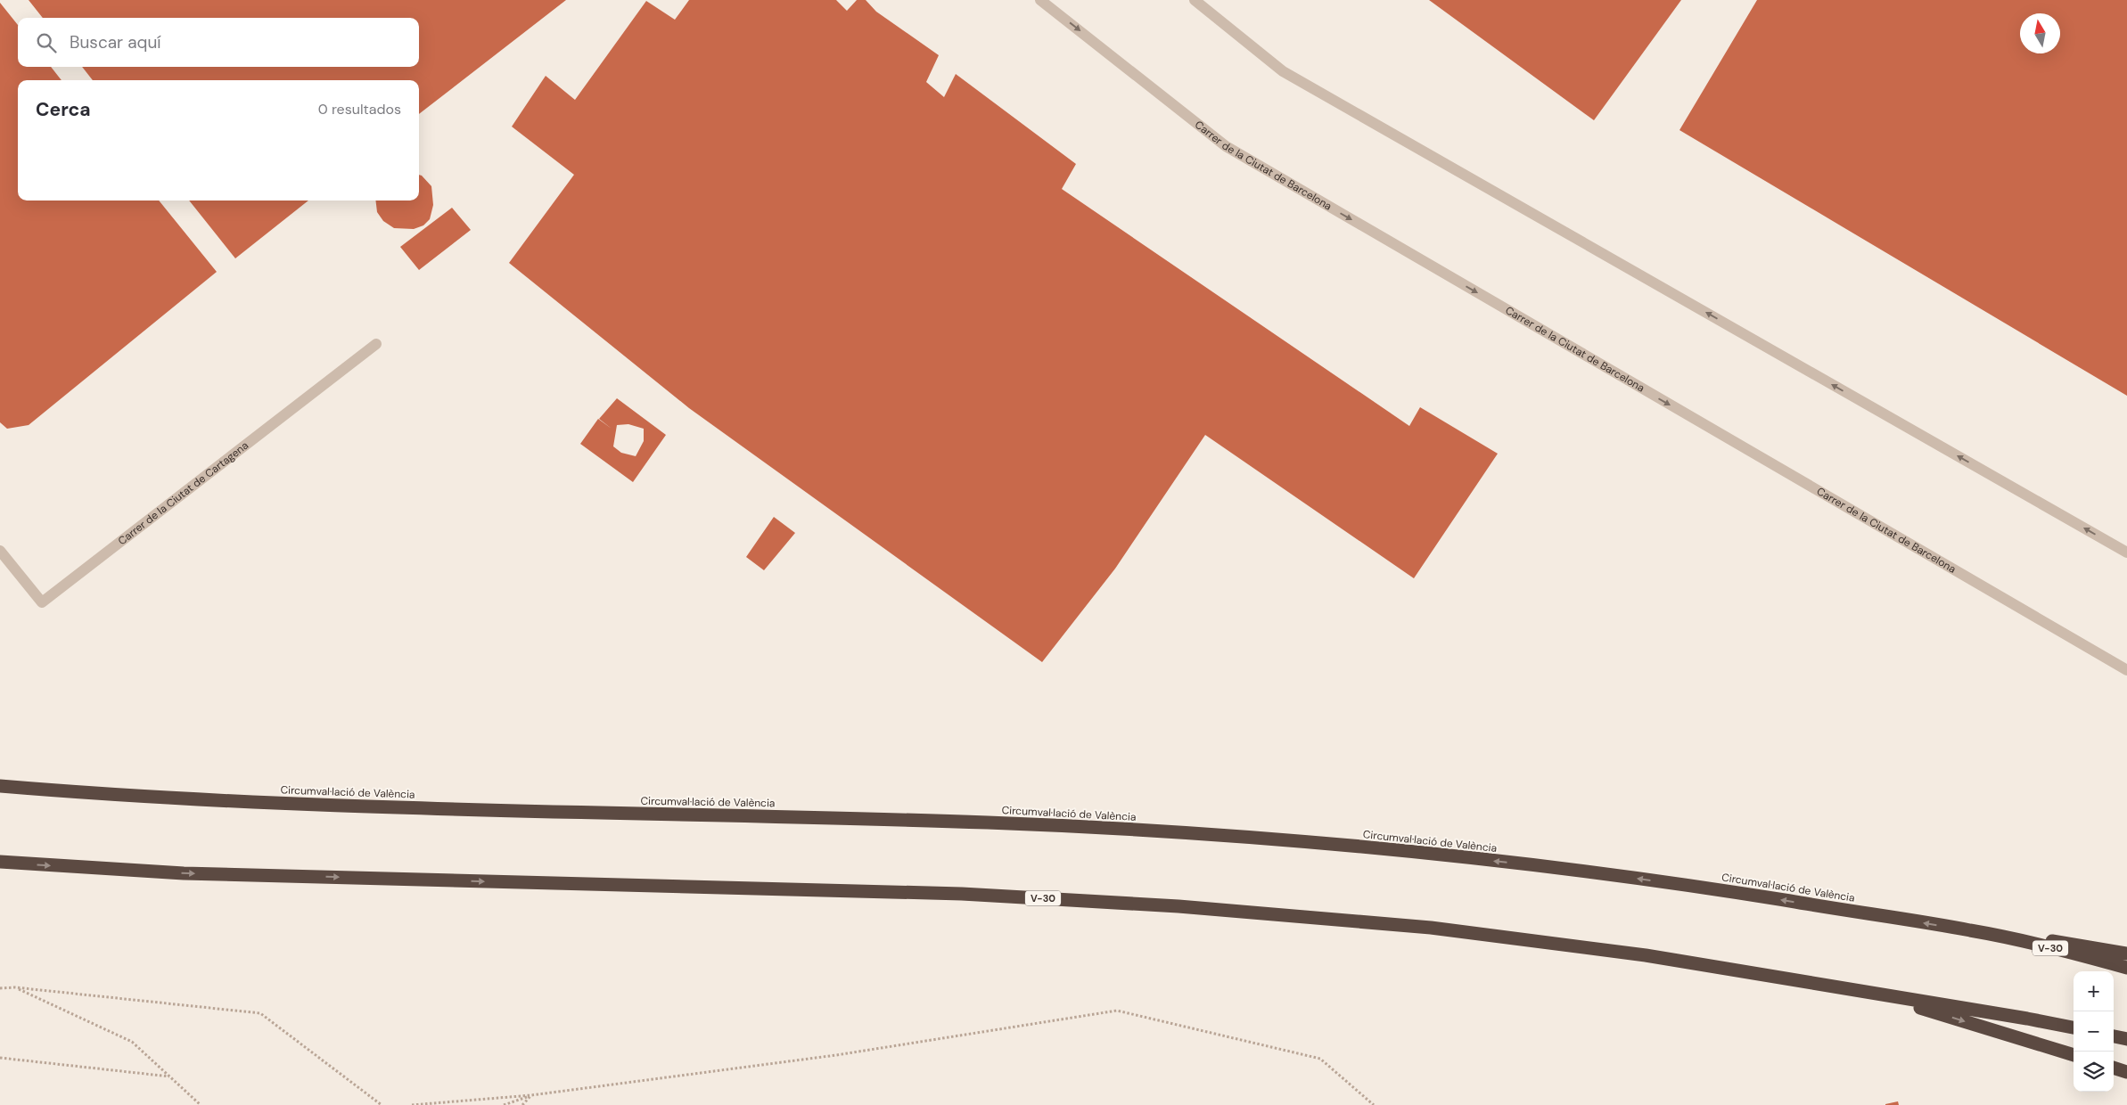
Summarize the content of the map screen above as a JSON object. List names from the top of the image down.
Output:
{
  "streets": {
    "highway": ["Circumval·lació de València", "V-30"],
    "street": ["Carrer de la Ciutat de Barcelona", "Carrer de la Ciutat de Cartagena"]
  },
  "north": "top",
  "page": {
    "search": "Buscar aquí",
    "heading": ["Cerca", "0 resultados"],
    "map_buttons": ["+", "−"]
  }
}
